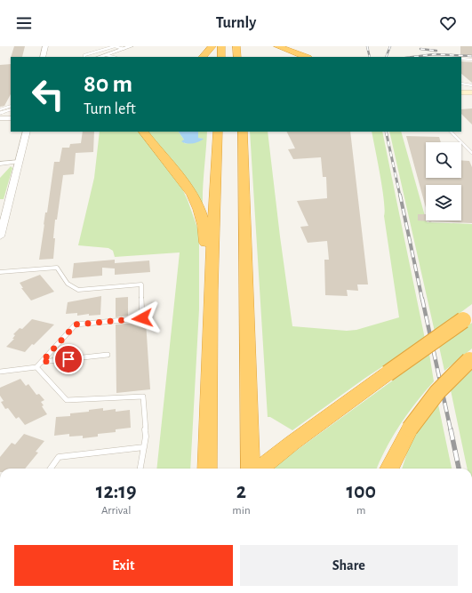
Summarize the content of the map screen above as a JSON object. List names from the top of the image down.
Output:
{
  "page": {
    "header": "Turnly",
    "turn": ["80 m", "Turn left"],
    "eta": [
      "12:19",
      "Arrival",
      "2",
      "min",
      "100",
      "m"
    ],
    "buttons": ["Exit", "Share"]
  }
}
